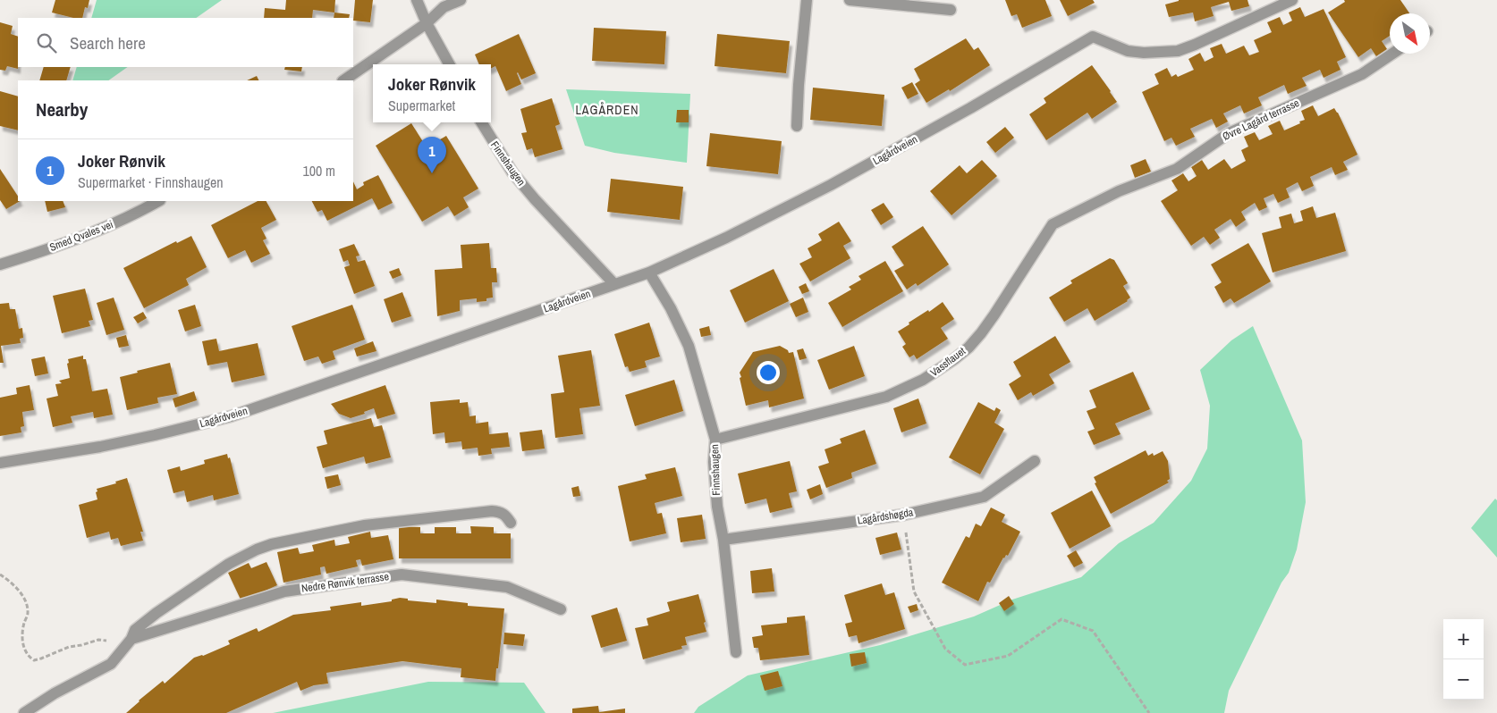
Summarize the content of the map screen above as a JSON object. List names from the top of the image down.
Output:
{
  "streets": {
    "street": [
      "Øvre Lagård terrasse",
      "Lagårdveien",
      "Finnshaugen",
      "Smed Qvales vei",
      "Vassflauet",
      "Lagårdshøgda",
      "Nedre Rønvik terrasse"
    ]
  },
  "crossings": [
    ["Øvre Lagård terrasse", "Vassflauet"],
    ["Lagårdveien", "Finnshaugen"],
    ["Finnshaugen", "Vassflauet"],
    ["Finnshaugen", "Lagårdshøgda"]
  ],
  "districts": ["LAGÅRDEN"],
  "north": "bottom right",
  "page": {
    "search": "Search here",
    "popup": ["Joker Rønvik", "Supermarket"],
    "heading": "Nearby",
    "pins": "1",
    "list": [
      {
        "mark": "1",
        "name": "Joker Rønvik",
        "note": "Supermarket · Finnshaugen",
        "value": "100 m"
      }
    ],
    "map_buttons": ["+", "−"]
  }
}
